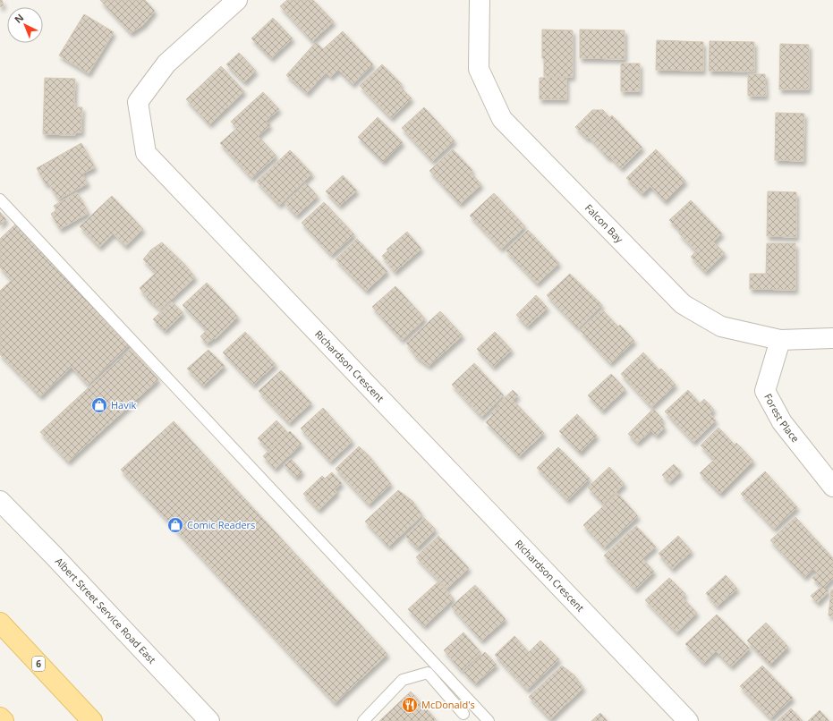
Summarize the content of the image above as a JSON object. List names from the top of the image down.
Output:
{
  "streets": {
    "main road": ["6"],
    "street": [
      "Falcon Bay",
      "Richardson Crescent",
      "Forest Place",
      "Albert Street Service Road East"
    ]
  },
  "crossings": [
    ["Falcon Bay", "Forest Place"]
  ],
  "places": {
    "shop": ["Havik", "Comic Readers"],
    "restaurant": ["McDonald's"]
  },
  "north": "top left"
}
